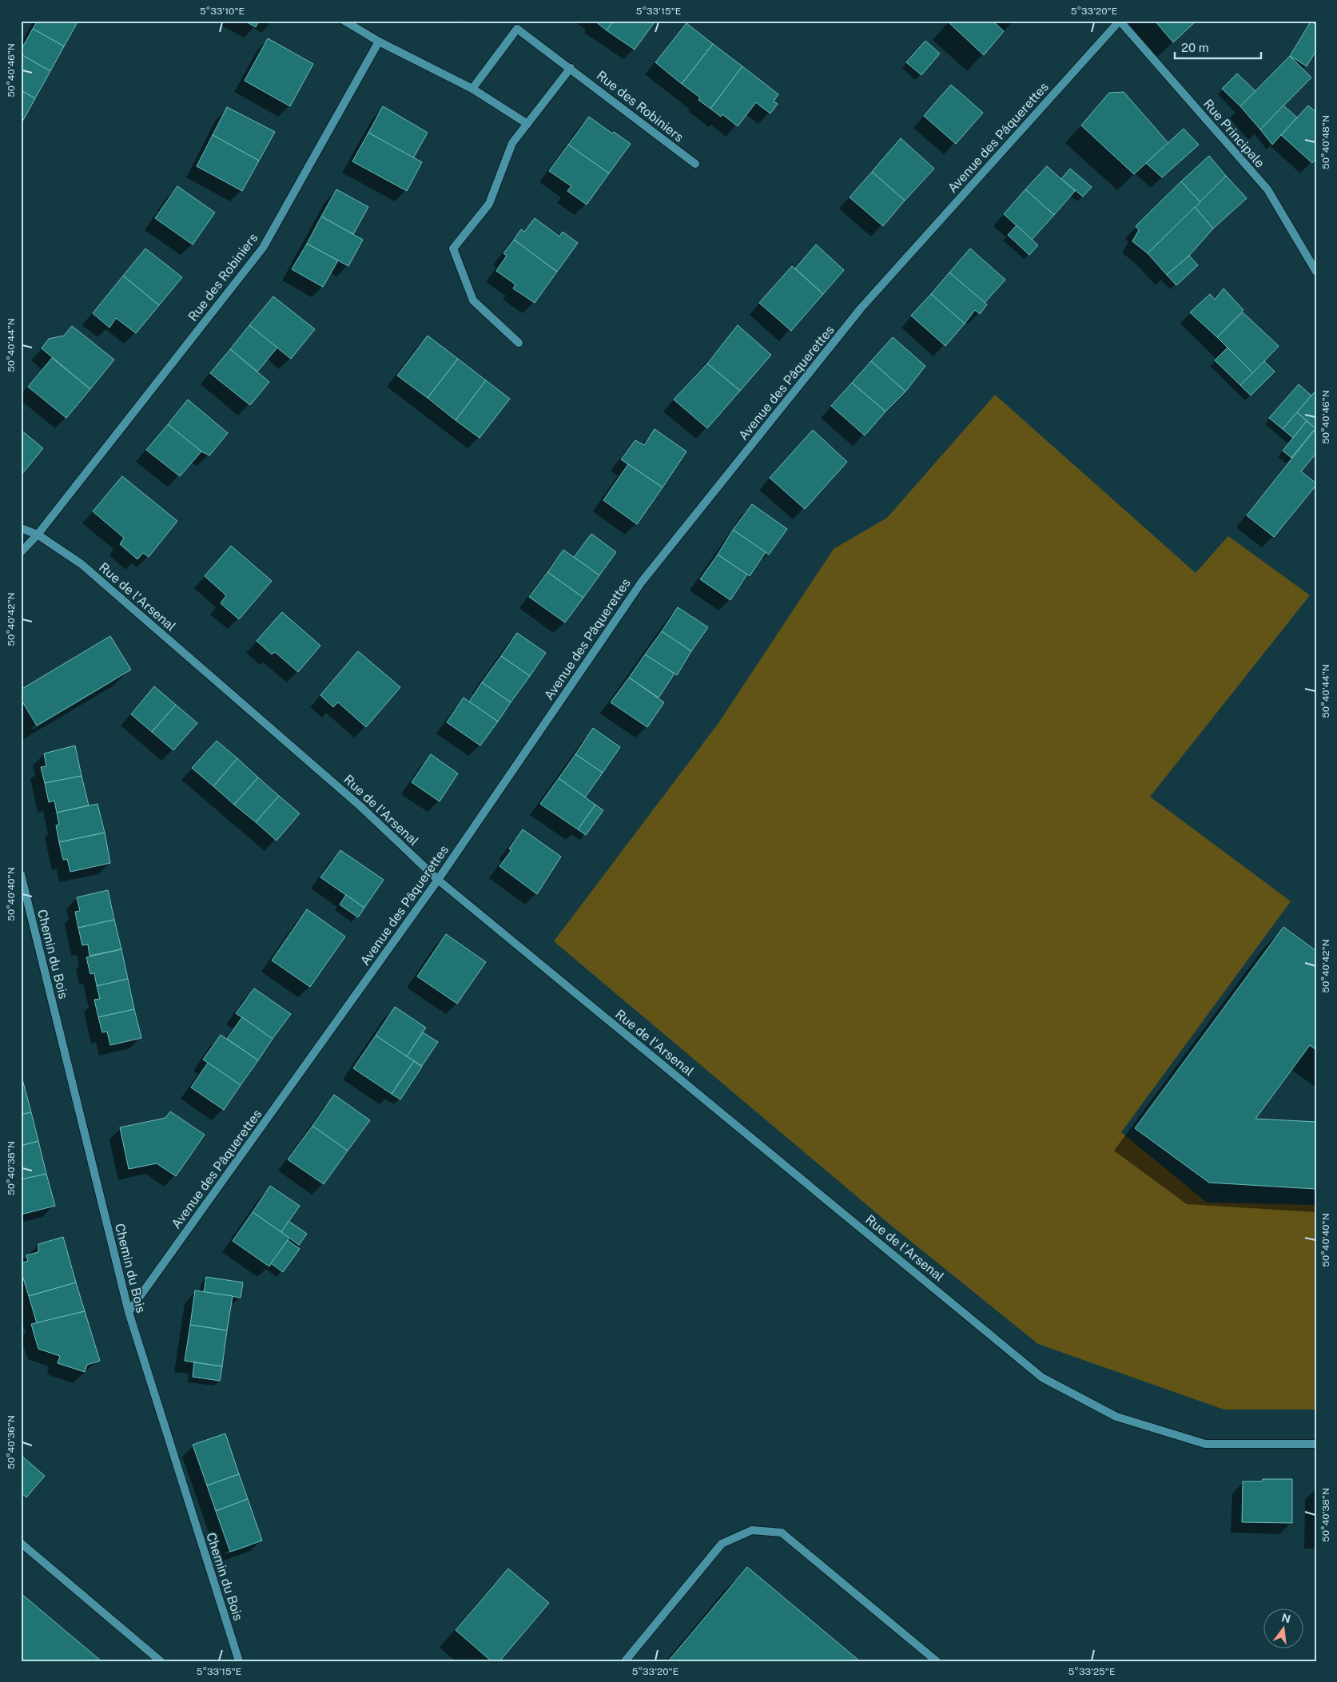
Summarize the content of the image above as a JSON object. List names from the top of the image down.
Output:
{
  "streets": {
    "street": [
      "Rue des Robiniers",
      "Rue Principale",
      "Avenue des Pâquerettes",
      "Rue de l'Arsenal",
      "Chemin du Bois"
    ]
  },
  "crossings": [
    ["Rue des Robiniers", "Rue de l'Arsenal"],
    ["Rue Principale", "Avenue des Pâquerettes"],
    ["Avenue des Pâquerettes", "Rue de l'Arsenal"],
    ["Avenue des Pâquerettes", "Chemin du Bois"]
  ],
  "scale_bar": "20 m",
  "north": "top",
  "coordinates": [
    "5°33'10\"E",
    "5°33'15\"E",
    "5°33'20\"E",
    "50°40'46\"N",
    "50°40'48\"N",
    "50°40'44\"N",
    "50°40'42\"N",
    "50°40'40\"N",
    "50°40'38\"N",
    "50°40'36\"N",
    "5°33'25\"E"
  ]
}
